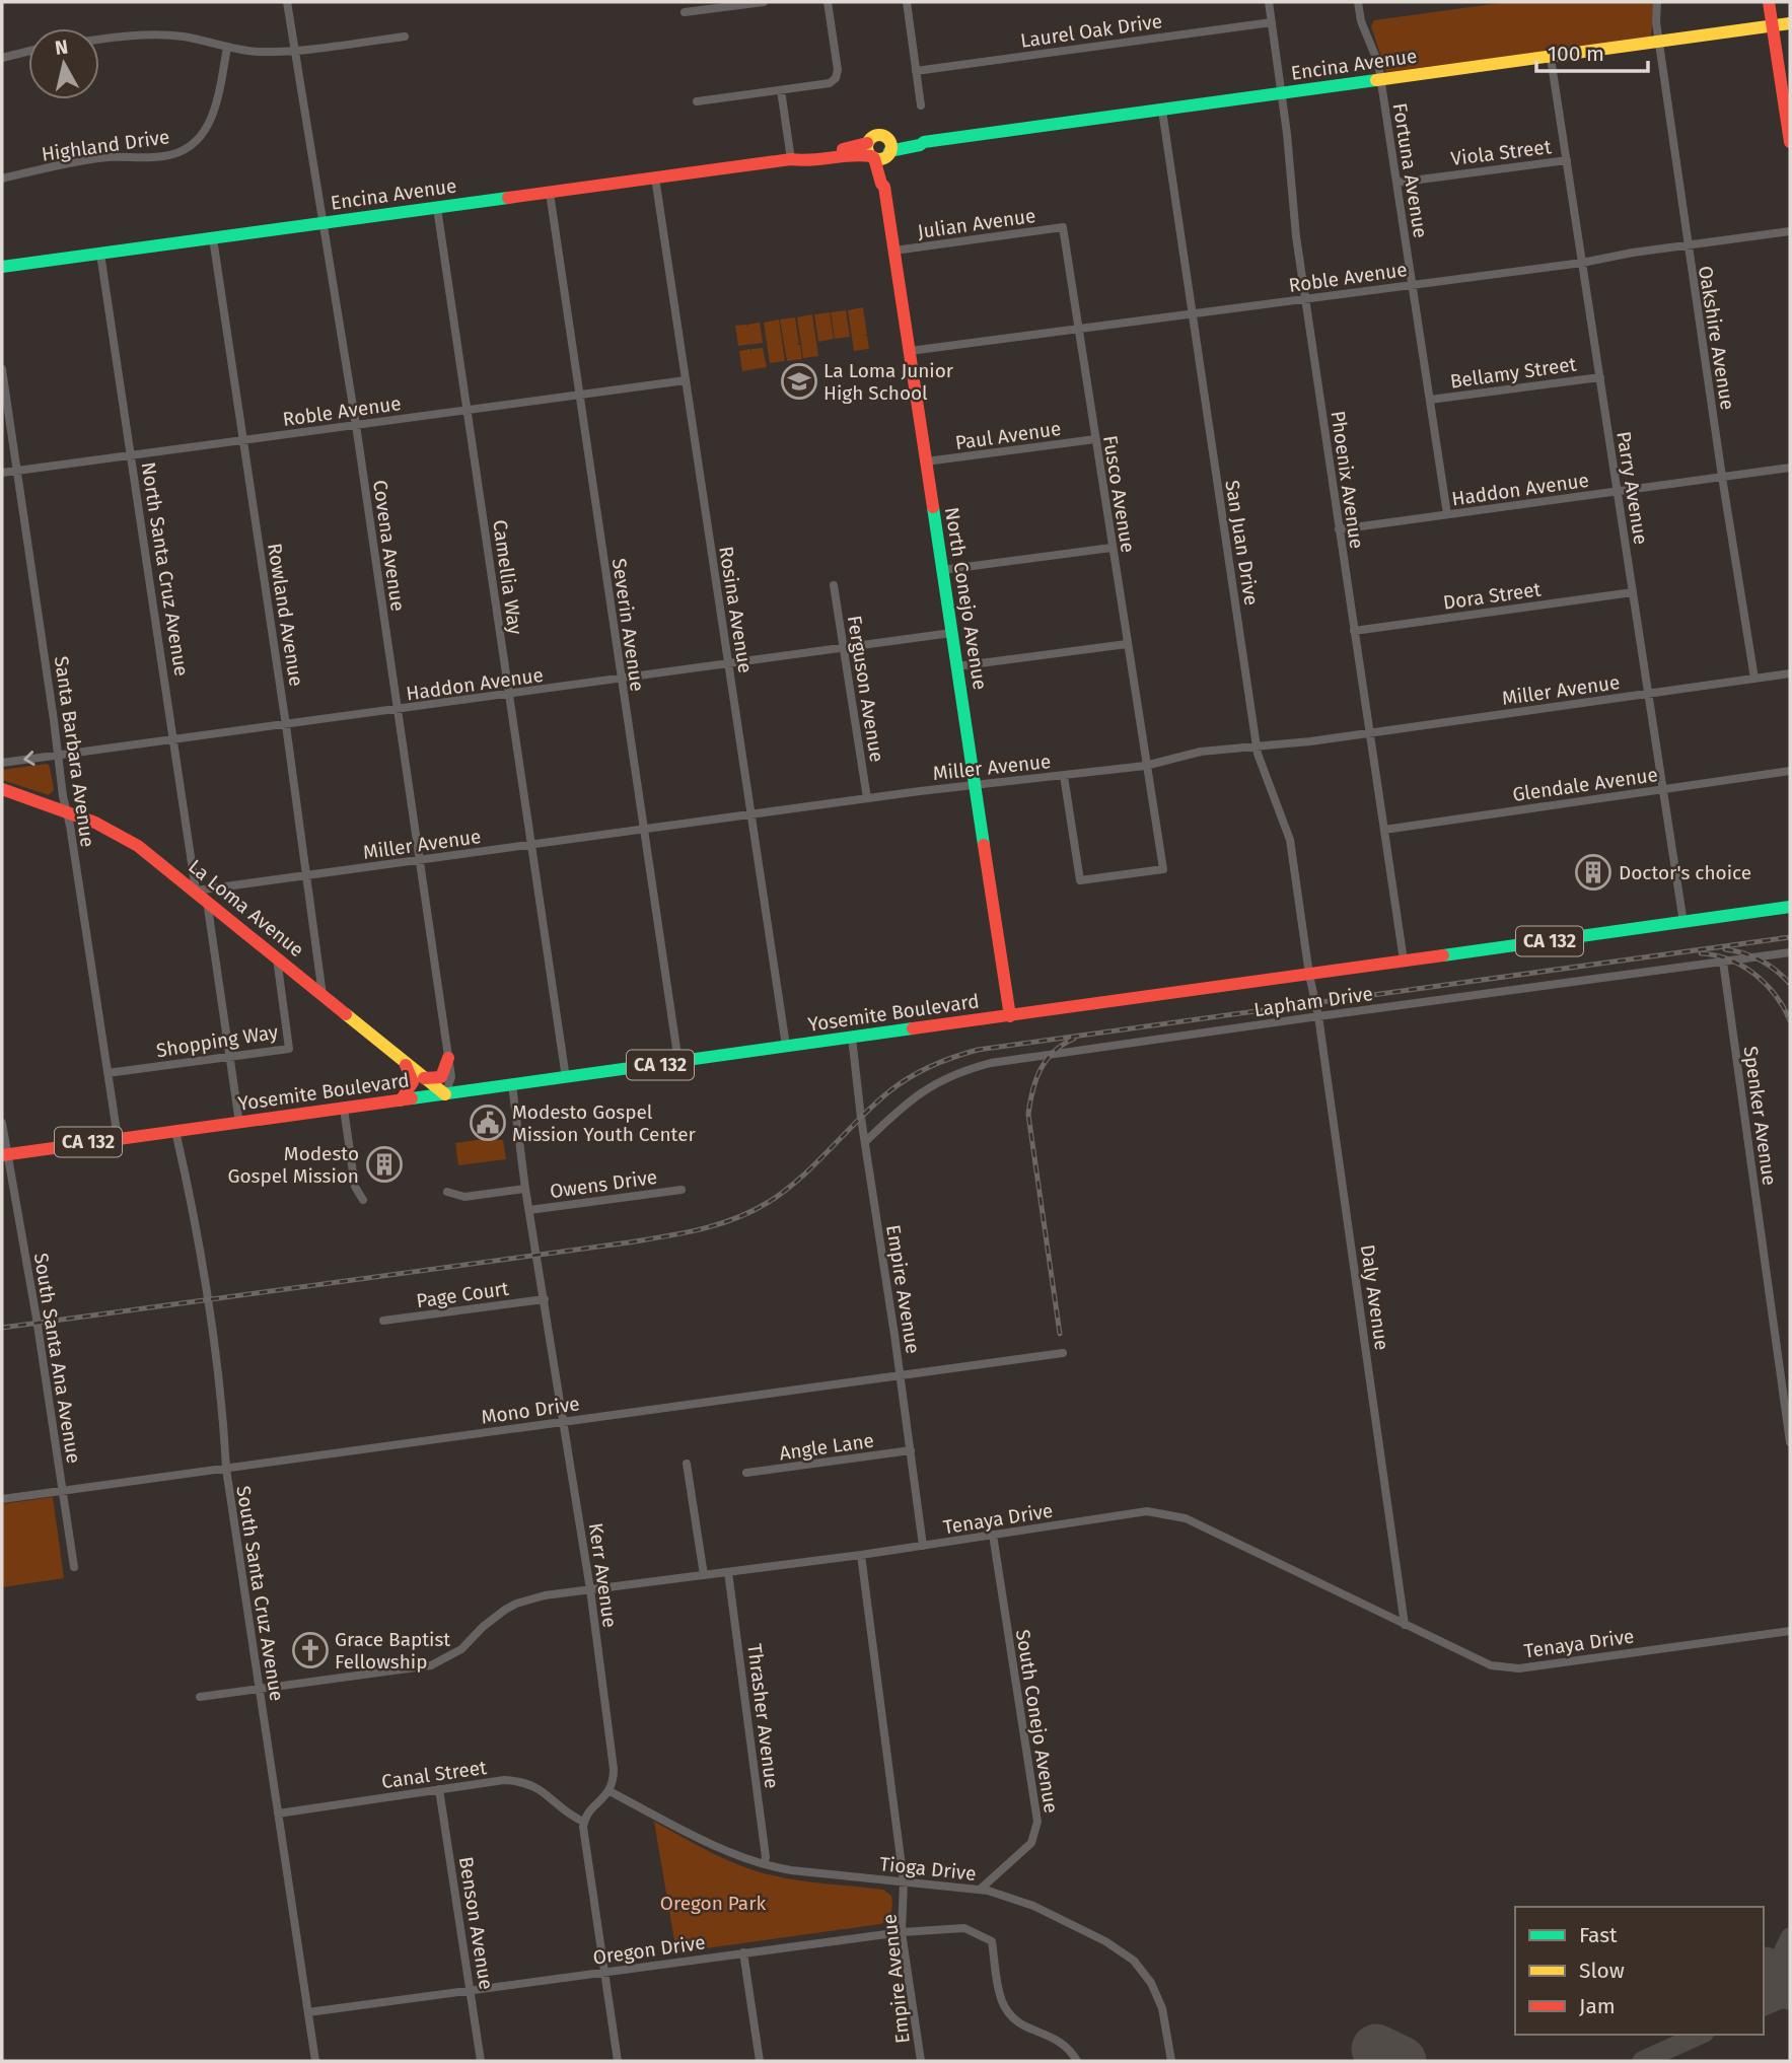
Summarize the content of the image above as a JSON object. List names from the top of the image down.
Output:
{
  "streets": {
    "street": [
      "Laurel Oak Drive",
      "Encina Avenue",
      "Highland Drive",
      "Viola Street",
      "Fortuna Avenue",
      "Julian Avenue",
      "Roble Avenue",
      "Oakshire Avenue",
      "Bellamy Street",
      "Paul Avenue",
      "Phoenix Avenue",
      "Parry Avenue",
      "Haddon Avenue",
      "Fusco Avenue",
      "San Juan Drive",
      "Covena Avenue",
      "North Santa Cruz Avenue",
      "Camellia Way",
      "Dora Street",
      "North Conejo Avenue",
      "Rosina Avenue",
      "Rowland Avenue",
      "Severin Avenue",
      "Ferguson Avenue",
      "Miller Avenue",
      "Santa Barbara Avenue",
      "Glendale Avenue",
      "La Loma Avenue",
      "CA 132",
      "Lapham Drive",
      "Yosemite Boulevard",
      "Shopping Way",
      "Spenker Avenue",
      "Owens Drive",
      "Empire Avenue",
      "Page Court",
      "Daly Avenue",
      "South Santa Ana Avenue",
      "Mono Drive",
      "Angle Lane",
      "Tenaya Drive",
      "Kerr Avenue",
      "South Santa Cruz Avenue",
      "Thrasher Avenue",
      "South Conejo Avenue",
      "Canal Street",
      "Tioga Drive",
      "Benson Avenue",
      "Oregon Drive"
    ]
  },
  "crossings": [
    ["Laurel Oak Drive", "Phoenix Avenue"],
    ["Encina Avenue", "Fortuna Avenue"],
    ["Encina Avenue", "Oakshire Avenue"],
    ["Encina Avenue", "Phoenix Avenue"],
    ["Encina Avenue", "Parry Avenue"],
    ["Encina Avenue", "San Juan Drive"],
    ["Encina Avenue", "Covena Avenue"],
    ["Encina Avenue", "North Santa Cruz Avenue"],
    ["Encina Avenue", "Camellia Way"],
    ["Encina Avenue", "North Conejo Avenue"],
    ["Encina Avenue", "Rosina Avenue"],
    ["Encina Avenue", "Rowland Avenue"],
    ["Encina Avenue", "Severin Avenue"],
    ["Viola Street", "Fortuna Avenue"],
    ["Viola Street", "Parry Avenue"],
    ["Fortuna Avenue", "Roble Avenue"],
    ["Fortuna Avenue", "Bellamy Street"],
    ["Fortuna Avenue", "Haddon Avenue"],
    ["Julian Avenue", "Fusco Avenue"],
    ["Julian Avenue", "North Conejo Avenue"],
    ["Roble Avenue", "Oakshire Avenue"],
    ["Roble Avenue", "Phoenix Avenue"],
    ["Roble Avenue", "Parry Avenue"],
    ["Roble Avenue", "Fusco Avenue"],
    ["Roble Avenue", "San Juan Drive"],
    ["Roble Avenue", "Covena Avenue"],
    ["Roble Avenue", "North Santa Cruz Avenue"],
    ["Roble Avenue", "Camellia Way"],
    ["Roble Avenue", "North Conejo Avenue"],
    ["Roble Avenue", "Rosina Avenue"],
    ["Roble Avenue", "Rowland Avenue"],
    ["Roble Avenue", "Severin Avenue"],
    ["Roble Avenue", "Santa Barbara Avenue"],
    ["Oakshire Avenue", "Haddon Avenue"],
    ["Oakshire Avenue", "Miller Avenue"],
    ["Bellamy Street", "Parry Avenue"],
    ["Paul Avenue", "Fusco Avenue"],
    ["Paul Avenue", "North Conejo Avenue"],
    ["Phoenix Avenue", "Haddon Avenue"],
    ["Phoenix Avenue", "Dora Street"],
    ["Phoenix Avenue", "Miller Avenue"],
    ["Phoenix Avenue", "Glendale Avenue"],
    ["Phoenix Avenue", "Yosemite Boulevard"],
    ["Parry Avenue", "Haddon Avenue"],
    ["Parry Avenue", "Dora Street"],
    ["Parry Avenue", "Miller Avenue"],
    ["Parry Avenue", "Glendale Avenue"],
    ["Parry Avenue", "Yosemite Boulevard"],
    ["Haddon Avenue", "Covena Avenue"],
    ["Haddon Avenue", "North Santa Cruz Avenue"],
    ["Haddon Avenue", "Camellia Way"],
    ["Haddon Avenue", "North Conejo Avenue"],
    ["Haddon Avenue", "Rosina Avenue"],
    ["Haddon Avenue", "Rowland Avenue"],
    ["Haddon Avenue", "Severin Avenue"],
    ["Haddon Avenue", "Ferguson Avenue"],
    ["Haddon Avenue", "Santa Barbara Avenue"],
    ["Fusco Avenue", "Miller Avenue"],
    ["San Juan Drive", "Miller Avenue"],
    ["San Juan Drive", "Yosemite Boulevard"],
    ["San Juan Drive", "Daly Avenue"],
    ["Covena Avenue", "Miller Avenue"],
    ["Covena Avenue", "La Loma Avenue"],
    ["Covena Avenue", "Yosemite Boulevard"],
    ["North Santa Cruz Avenue", "Miller Avenue"],
    ["North Santa Cruz Avenue", "La Loma Avenue"],
    ["Camellia Way", "Miller Avenue"],
    ["Camellia Way", "Yosemite Boulevard"],
    ["North Conejo Avenue", "Miller Avenue"],
    ["North Conejo Avenue", "Yosemite Boulevard"],
    ["Rosina Avenue", "Miller Avenue"],
    ["Rosina Avenue", "Yosemite Boulevard"],
    ["Rowland Avenue", "Miller Avenue"],
    ["Rowland Avenue", "La Loma Avenue"],
    ["Severin Avenue", "Miller Avenue"],
    ["Severin Avenue", "Yosemite Boulevard"],
    ["Ferguson Avenue", "Miller Avenue"],
    ["Miller Avenue", "La Loma Avenue"],
    ["Santa Barbara Avenue", "La Loma Avenue"],
    ["Santa Barbara Avenue", "Yosemite Boulevard"],
    ["Santa Barbara Avenue", "Shopping Way"],
    ["La Loma Avenue", "Yosemite Boulevard"],
    ["La Loma Avenue", "Shopping Way"],
    ["Lapham Drive", "Spenker Avenue"],
    ["Lapham Drive", "Empire Avenue"],
    ["Lapham Drive", "Daly Avenue"],
    ["Yosemite Boulevard", "Empire Avenue"],
    ["Yosemite Boulevard", "Daly Avenue"],
    ["Yosemite Boulevard", "South Santa Ana Avenue"],
    ["Yosemite Boulevard", "Kerr Avenue"],
    ["Yosemite Boulevard", "South Santa Cruz Avenue"],
    ["Owens Drive", "Kerr Avenue"],
    ["Empire Avenue", "Mono Drive"],
    ["Empire Avenue", "Angle Lane"],
    ["Empire Avenue", "Tenaya Drive"],
    ["Empire Avenue", "Tioga Drive"],
    ["Empire Avenue", "Oregon Drive"],
    ["Page Court", "Kerr Avenue"],
    ["Daly Avenue", "Tenaya Drive"],
    ["South Santa Ana Avenue", "Mono Drive"],
    ["Mono Drive", "Kerr Avenue"],
    ["Mono Drive", "South Santa Cruz Avenue"],
    ["Tenaya Drive", "Kerr Avenue"],
    ["Tenaya Drive", "South Santa Cruz Avenue"],
    ["Tenaya Drive", "Thrasher Avenue"],
    ["Tenaya Drive", "South Conejo Avenue"],
    ["Kerr Avenue", "Tioga Drive"],
    ["South Santa Cruz Avenue", "Canal Street"],
    ["South Santa Cruz Avenue", "Oregon Drive"],
    ["Thrasher Avenue", "Tioga Drive"],
    ["South Conejo Avenue", "Tioga Drive"],
    ["Canal Street", "Benson Avenue"],
    ["Benson Avenue", "Oregon Drive"]
  ],
  "parks": ["Oregon Park"],
  "places": {
    "school or university": ["La Loma Junior High School"],
    "building": ["Doctor's choice", "Modesto Gospel Mission"],
    "public building": ["Modesto Gospel Mission Youth Center"],
    "church": ["Grace Baptist Fellowship"]
  },
  "legend": ["Fast", "Slow", "Jam"],
  "scale_bar": "100 m",
  "north": "top"
}
